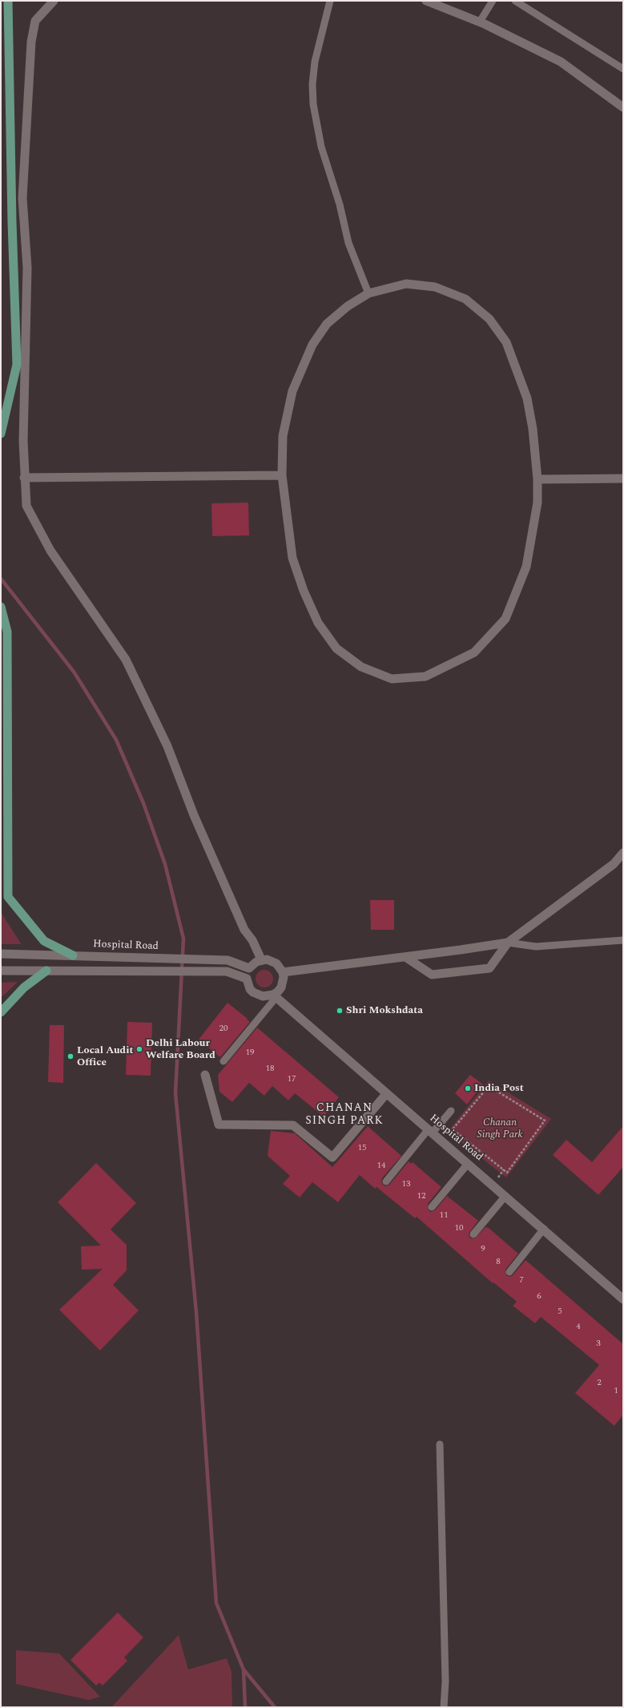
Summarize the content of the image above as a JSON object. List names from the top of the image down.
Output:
{
  "streets": {
    "street": ["Hospital Road"]
  },
  "districts": ["CHANAN SINGH PARK"],
  "parks": ["Chanan Singh Park"],
  "places": [
    "Shri Mokshdata",
    "Delhi Labour Welfare Board",
    "Local Audit Office",
    "India Post"
  ],
  "house_numbers": [
    "20",
    "19",
    "18",
    "17",
    "15",
    "14",
    "13",
    "12",
    "11",
    "10",
    "9",
    "8",
    "7",
    "6",
    "5",
    "4",
    "3",
    "2",
    "1"
  ]
}
